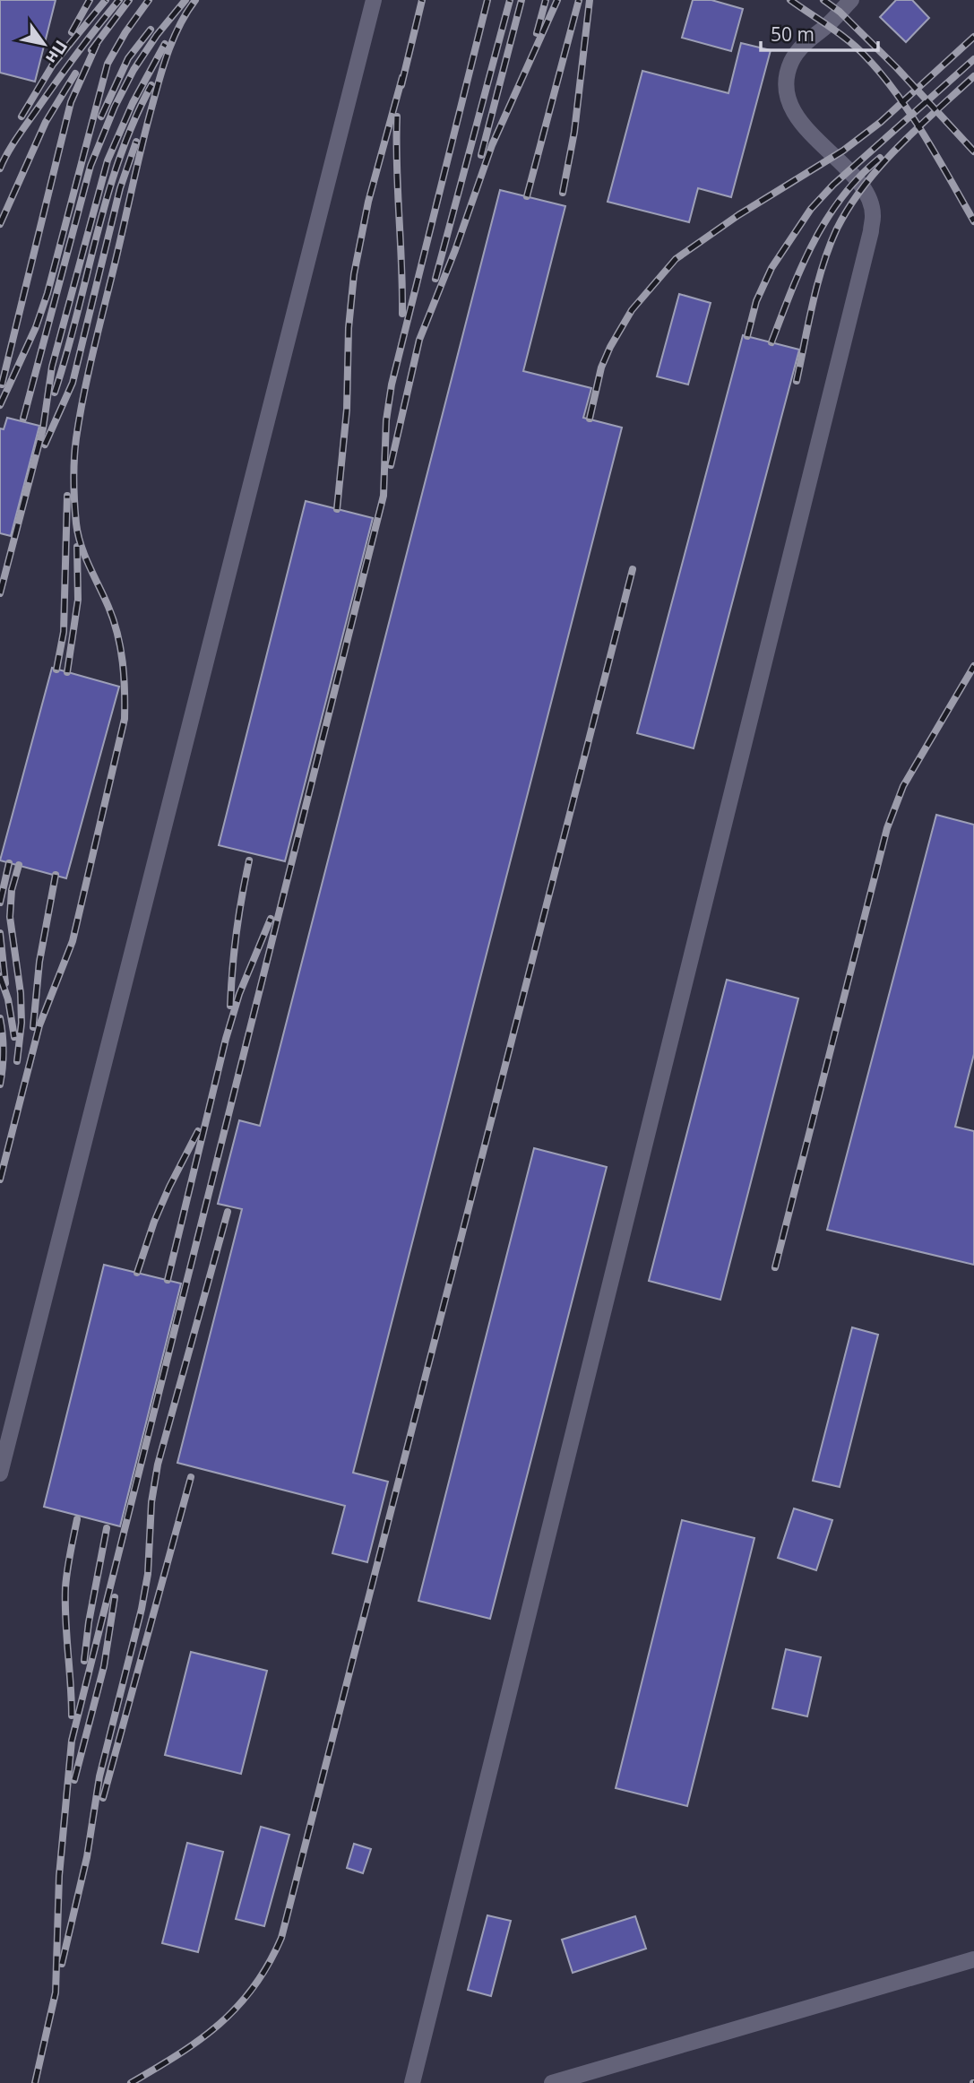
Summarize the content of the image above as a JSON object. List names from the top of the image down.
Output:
{
  "scale_bar": "50 m",
  "north": "bottom right"
}
